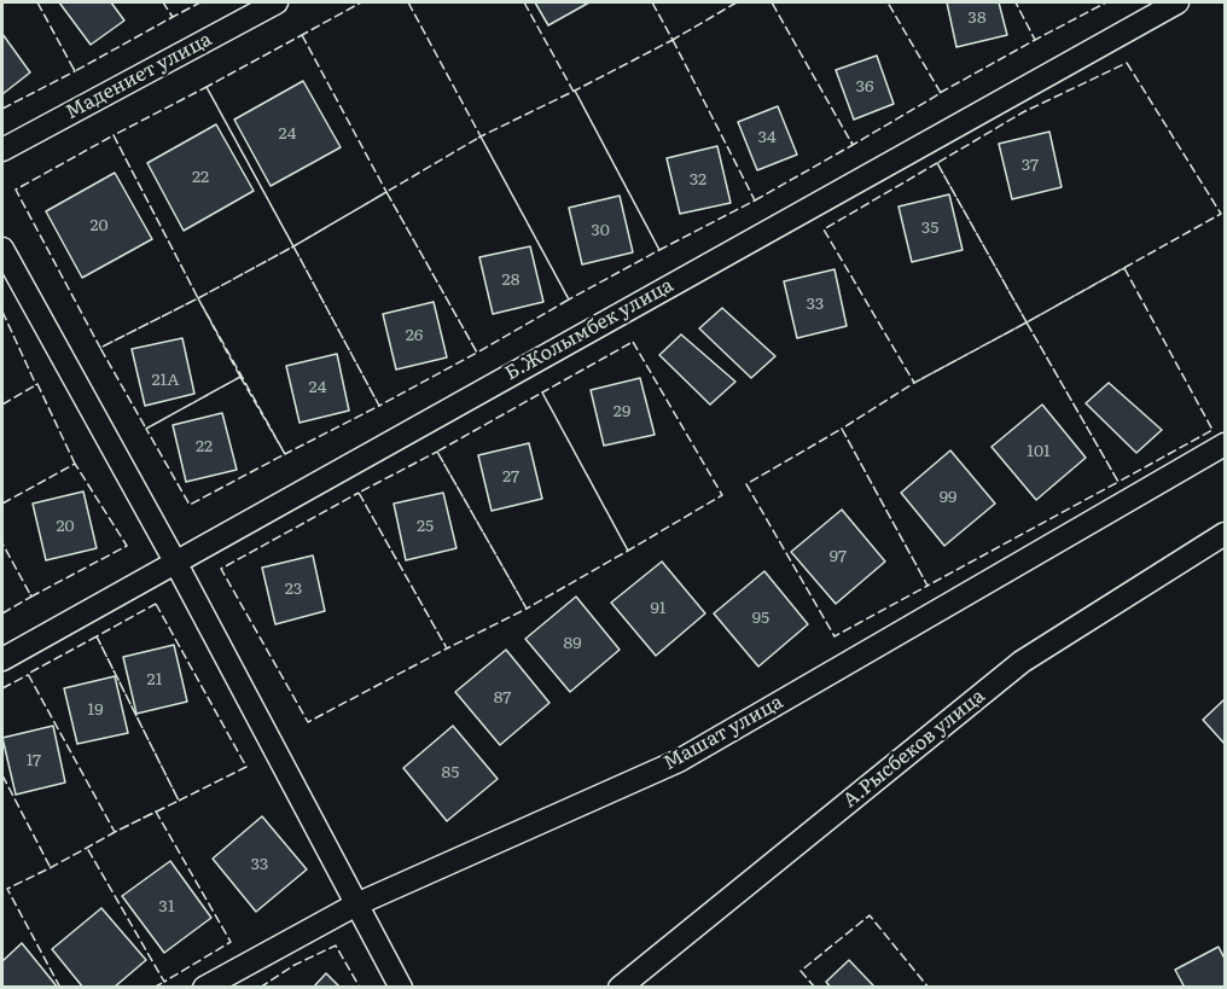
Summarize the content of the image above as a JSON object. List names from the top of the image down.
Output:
{
  "streets": {
    "street": [
      "Мадениет улица",
      "Б.Жолымбек улица",
      "Машат улица",
      "А.Рысбеков улица"
    ]
  },
  "house_numbers": [
    "38",
    "36",
    "24",
    "34",
    "37",
    "22",
    "32",
    "20",
    "35",
    "30",
    "28",
    "33",
    "26",
    "21A",
    "24",
    "29",
    "22",
    "101",
    "27",
    "99",
    "20",
    "25",
    "97",
    "23",
    "91",
    "95",
    "89",
    "21",
    "87",
    "19",
    "17",
    "85",
    "33",
    "31"
  ]
}
